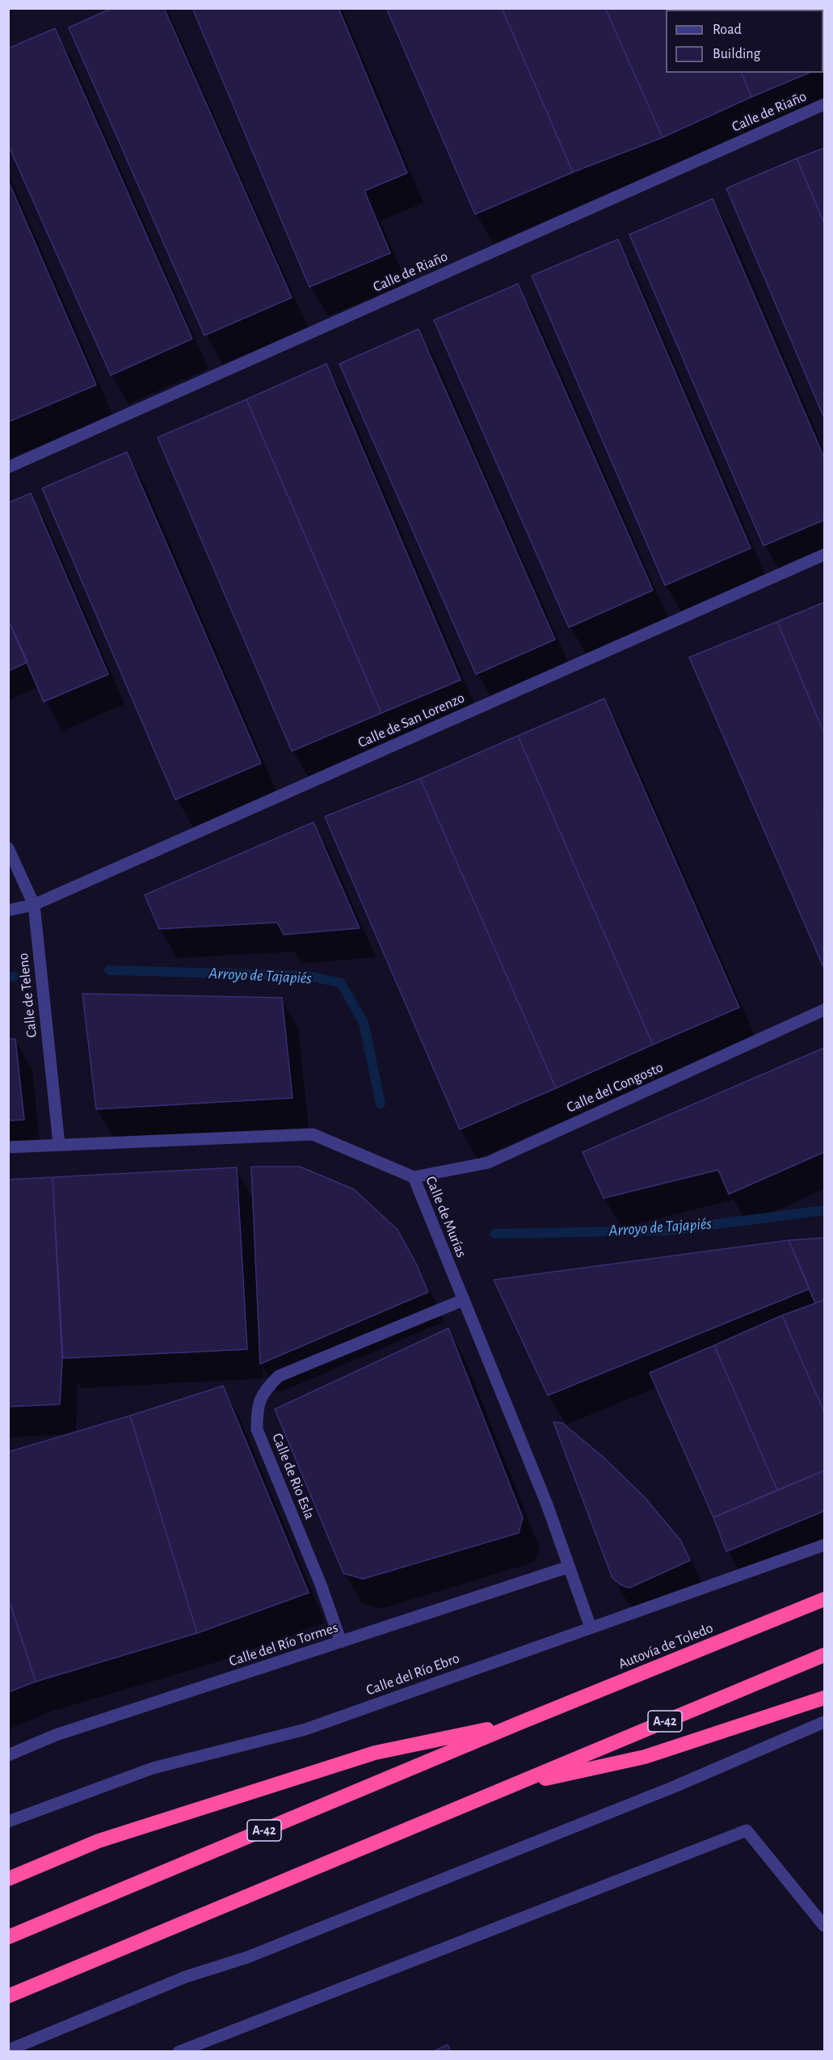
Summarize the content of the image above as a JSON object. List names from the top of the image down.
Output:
{
  "streets": {
    "highway": ["Autovía de Toledo", "A-42"],
    "street": [
      "Calle de Riaño",
      "Calle de San Lorenzo",
      "Calle de Teleno",
      "Calle del Congosto",
      "Calle de Murías",
      "Calle de Rio Esla",
      "Calle del Río Tormes",
      "Calle del Río Ebro"
    ]
  },
  "crossings": [
    ["Calle de San Lorenzo", "Calle de Teleno"],
    ["Calle de Teleno", "Calle de Murías"],
    ["Calle del Congosto", "Calle de Murías"],
    ["Calle de Murías", "Calle de Rio Esla"],
    ["Calle de Murías", "Calle del Río Tormes"],
    ["Calle de Murías", "Calle del Río Ebro"],
    ["Calle de Rio Esla", "Calle del Río Tormes"],
    ["Autovía de Toledo", "A-42"]
  ],
  "water": ["Arroyo de Tajapiés"],
  "legend": ["Road", "Building"]
}
